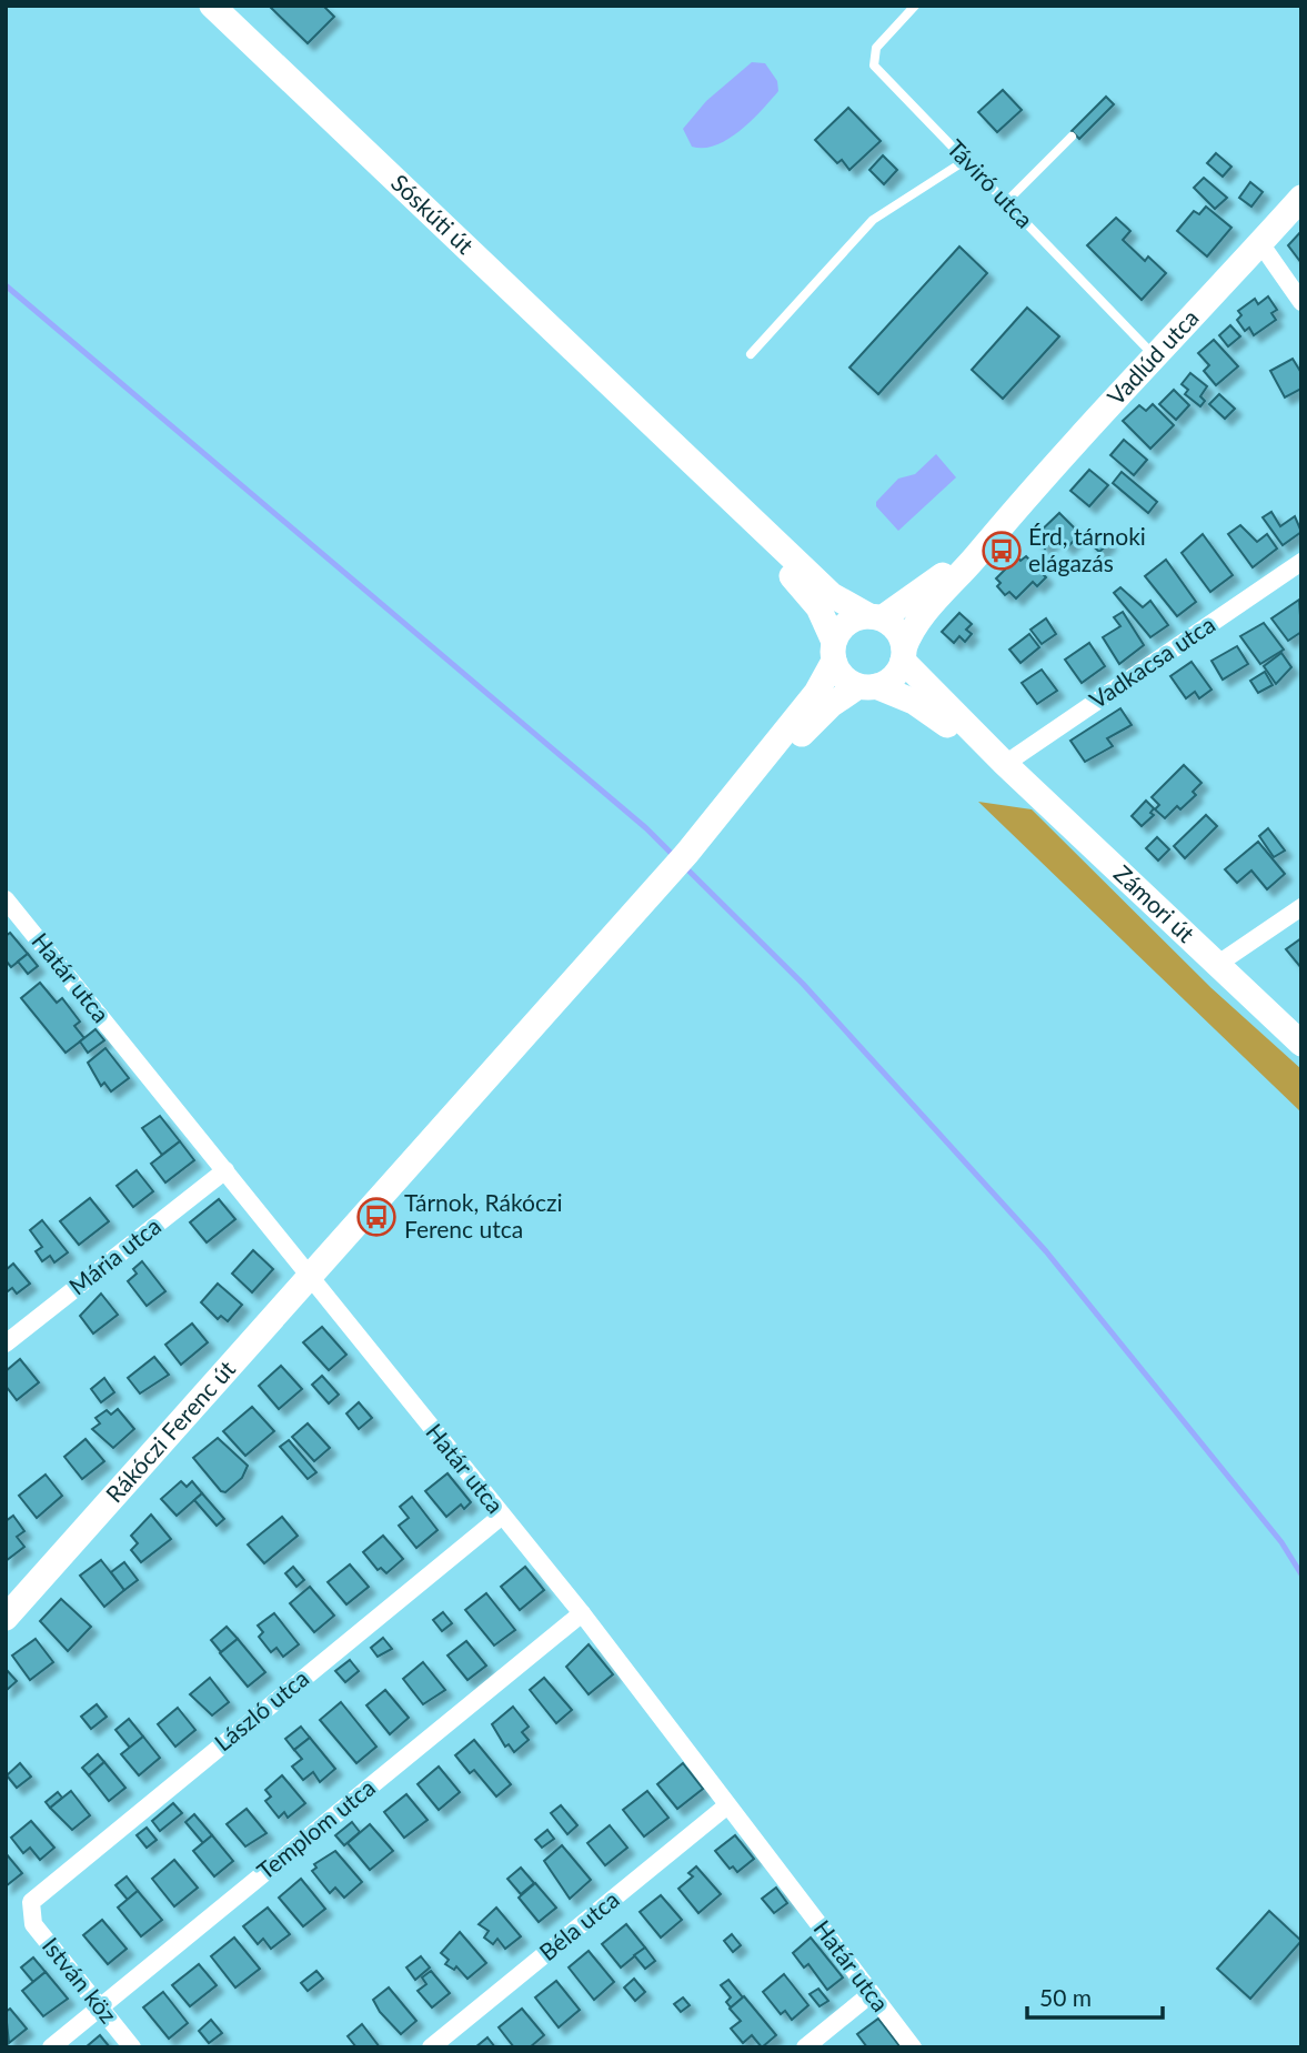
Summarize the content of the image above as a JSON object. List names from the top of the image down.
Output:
{
  "streets": {
    "street": [
      "Sóskúti út",
      "Vadlúd utca",
      "Vadkacsa utca",
      "Zámori út",
      "Határ utca",
      "Mária utca",
      "Rákóczi Ferenc út",
      "László utca",
      "Templom utca",
      "Béla utca",
      "István köz"
    ],
    "lane": ["Táviró utca"]
  },
  "crossings": [
    ["Táviró utca", "Vadlúd utca"],
    ["Sóskúti út", "Vadlúd utca"],
    ["Sóskúti út", "Zámori út"],
    ["Vadlúd utca", "Zámori út"],
    ["Vadkacsa utca", "Zámori út"],
    ["Határ utca", "Mária utca"],
    ["Határ utca", "Rákóczi Ferenc út"],
    ["Határ utca", "László utca"],
    ["Határ utca", "Templom utca"],
    ["Határ utca", "Béla utca"],
    ["László utca", "István köz"],
    ["Templom utca", "István köz"]
  ],
  "places": {
    "bus stop": ["Érd, tárnoki elágazás", "Tárnok, Rákóczi Ferenc utca"]
  },
  "scale_bar": "50 m"
}
